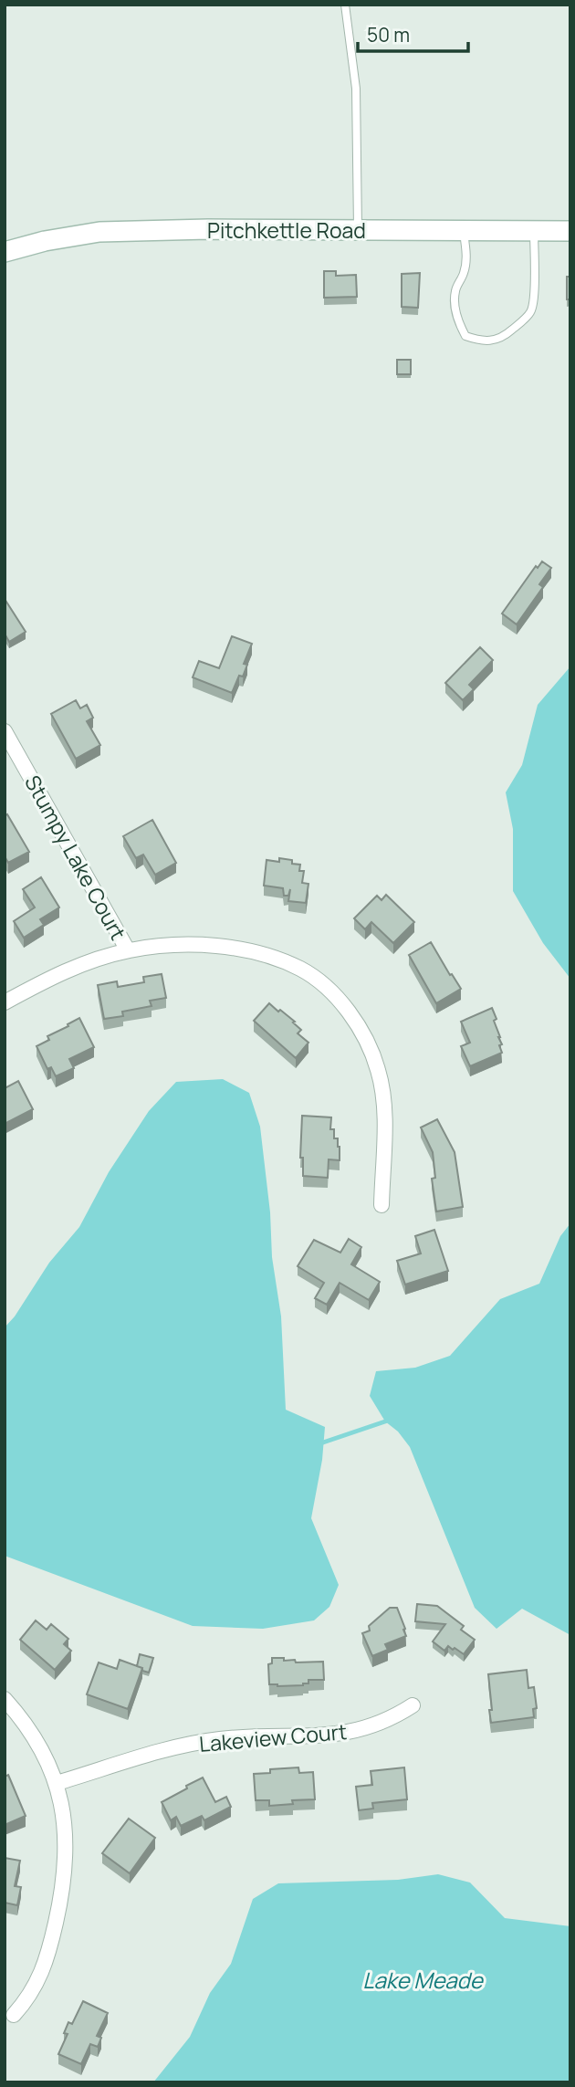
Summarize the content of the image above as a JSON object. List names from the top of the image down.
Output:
{
  "streets": {
    "main road": ["Pitchkettle Road"],
    "street": ["Stumpy Lake Court", "Lakeview Court"]
  },
  "water": ["Lake Meade"],
  "scale_bar": "50 m"
}
